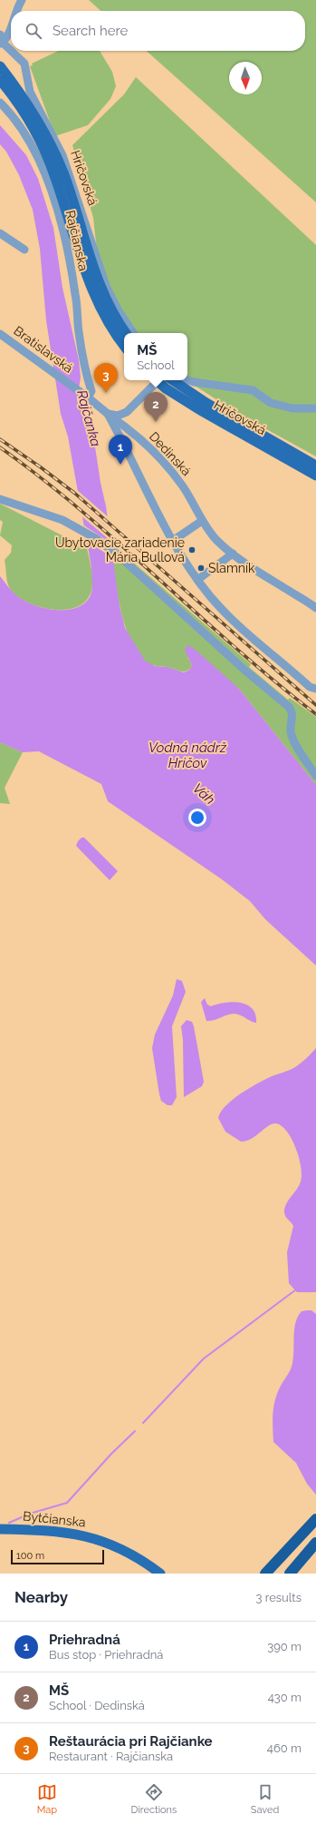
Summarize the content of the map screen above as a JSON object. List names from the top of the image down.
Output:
{
  "streets": {
    "main road": ["Hričovská", "Bytčianska"],
    "street": ["Rajčianska", "Bratislavská", "Dedinská"]
  },
  "crossings": [
    ["Rajčianska", "Bratislavská"],
    ["Bratislavská", "Dedinská"]
  ],
  "water": ["Rajčanka", "Vodná nádrž Hričov", "Váh"],
  "places": ["Ubytovacie zariadenie Mária Bullová", "Slamník"],
  "scale_bar": "100 m",
  "north": "bottom",
  "page": {
    "search": "Search here",
    "popup": ["MŠ", "School"],
    "pins": ["3", "2", "1"],
    "scale": "100 m",
    "heading": ["Nearby", "3 results"],
    "list": [
      {
        "mark": "1",
        "name": "Priehradná",
        "note": "Bus stop · Priehradná",
        "value": "390 m"
      },
      {
        "mark": "2",
        "name": "MŠ",
        "note": "School · Dedinská",
        "value": "430 m"
      },
      {
        "mark": "3",
        "name": "Reštaurácia pri Rajčianke",
        "note": "Restaurant · Rajčianska",
        "value": "460 m"
      }
    ],
    "nav": ["Map", "Directions", "Saved"]
  }
}
